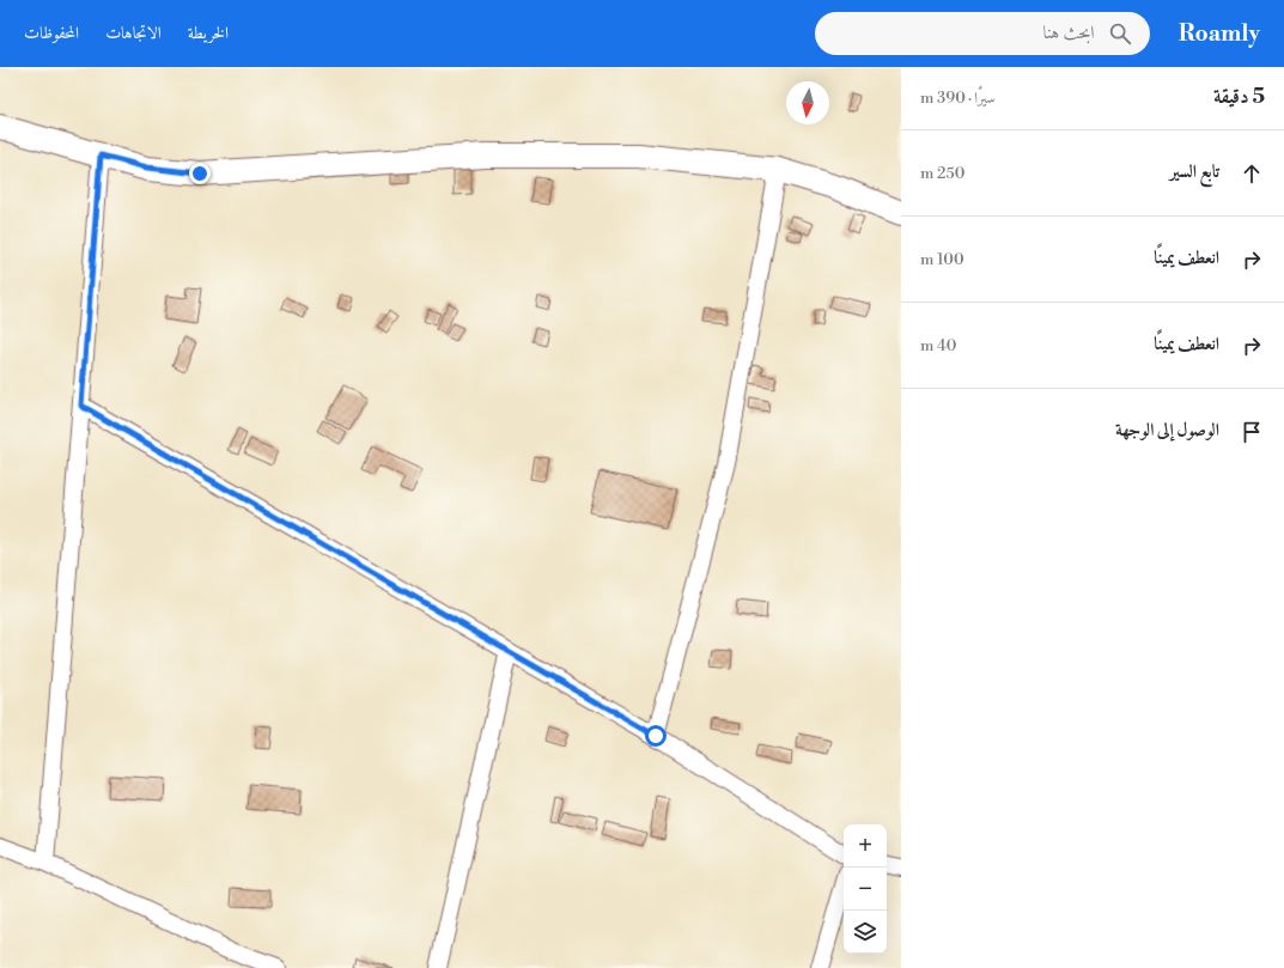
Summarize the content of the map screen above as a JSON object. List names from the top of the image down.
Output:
{
  "north": "bottom",
  "page": {
    "header": "Roamly",
    "search": "ابحث هنا",
    "nav": ["الخريطة", "الاتجاهات", "المحفوظات"],
    "heading": ["5 دقيقة", "سيرًا · 390 m"],
    "list": [
      ["تابع السير", "250 m"],
      ["انعطف يمينًا", "100 m"],
      ["انعطف يمينًا", "40 m"],
      "الوصول إلى الوجهة"
    ],
    "map_buttons": ["+", "−"]
  }
}
